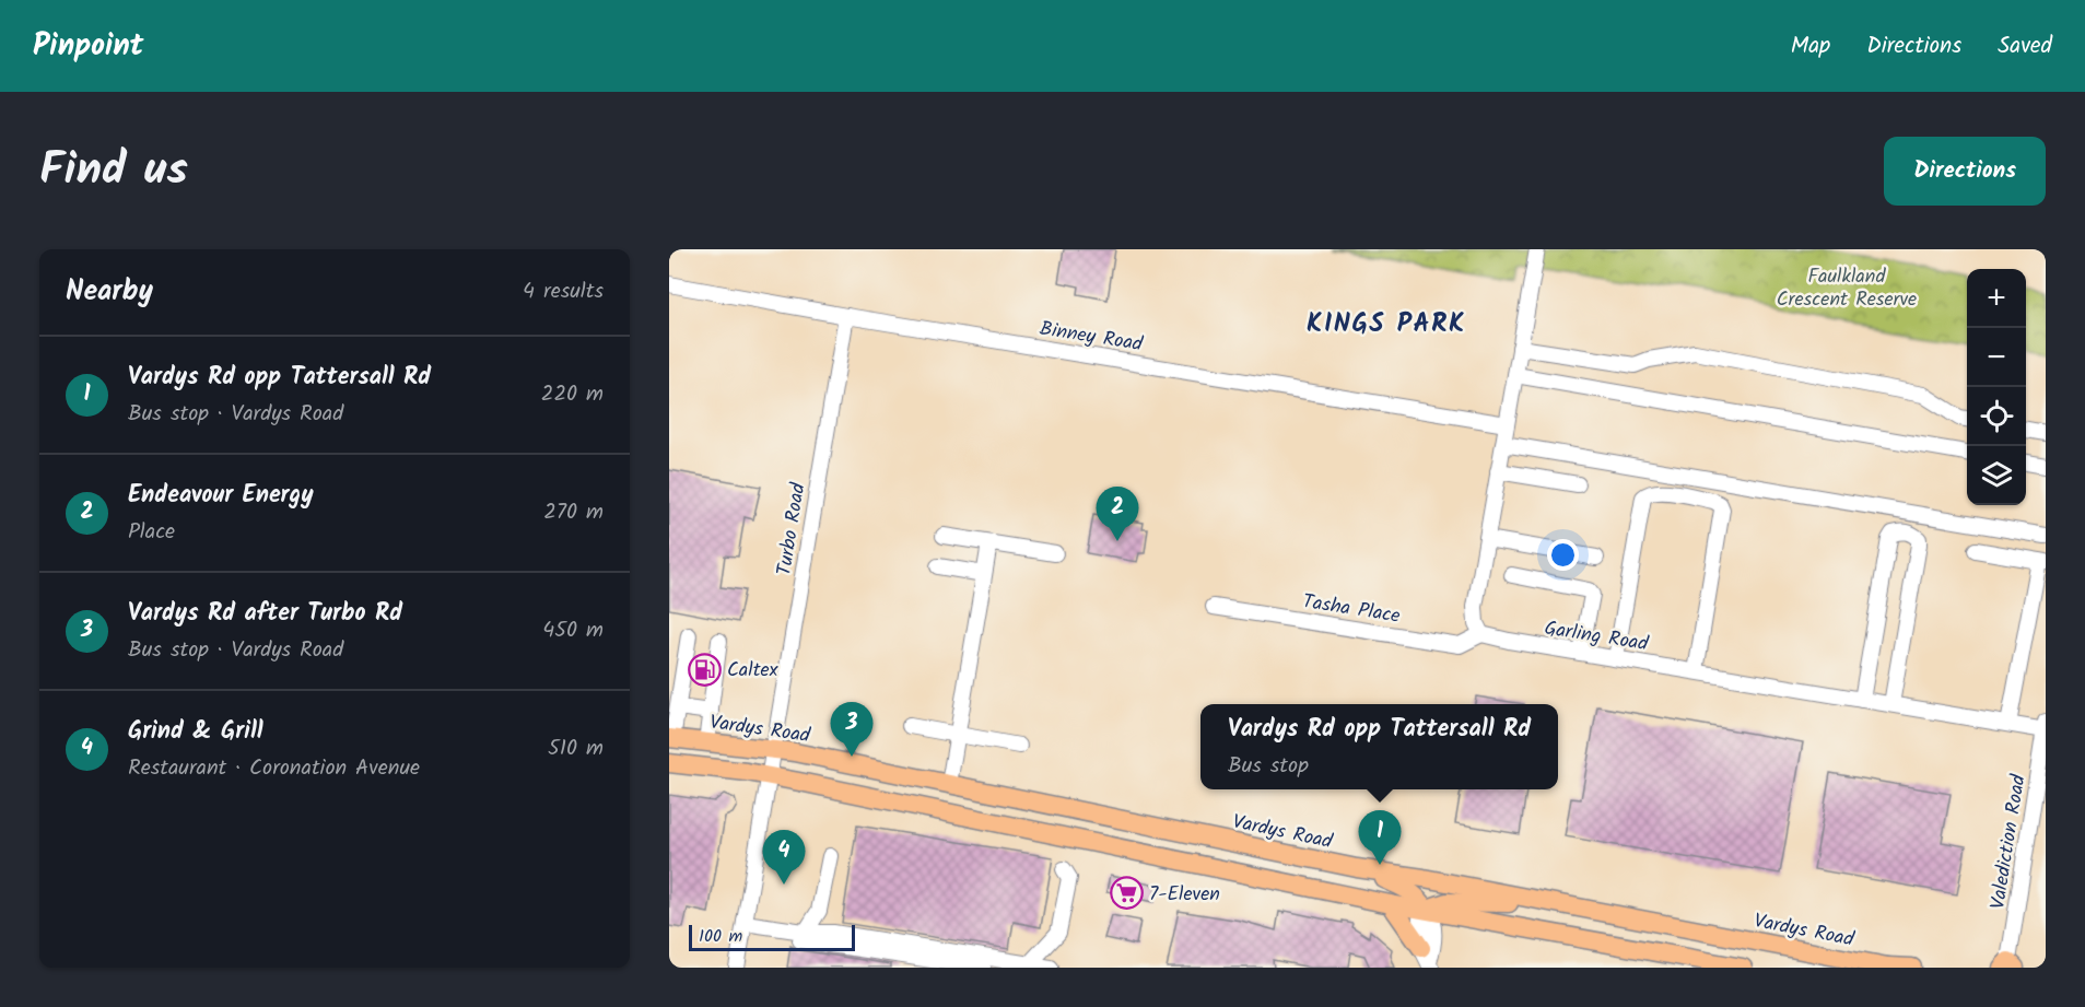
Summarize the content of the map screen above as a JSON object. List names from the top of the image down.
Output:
{
  "streets": {
    "main road": ["Vardys Road"],
    "street": [
      "Binney Road",
      "Turbo Road",
      "Tasha Place",
      "Garling Road",
      "Valediction Road"
    ]
  },
  "crossings": [
    ["Binney Road", "Turbo Road"],
    ["Turbo Road", "Vardys Road"],
    ["Tasha Place", "Garling Road"],
    ["Garling Road", "Valediction Road"]
  ],
  "districts": ["KINGS PARK"],
  "parks": ["Faulkland Crescent Reserve"],
  "places": {
    "fuel station": ["Caltex"],
    "supermarket": ["7-Eleven"]
  },
  "scale_bar": "100 m",
  "page": {
    "header": "Pinpoint",
    "nav": ["Map", "Directions", "Saved"],
    "title": "Find us",
    "buttons": "Directions",
    "heading": ["Nearby", "4 results"],
    "map_buttons": ["+", "−"],
    "list": [
      {
        "mark": "1",
        "name": "Vardys Rd opp Tattersall Rd",
        "note": "Bus stop · Vardys Road",
        "value": "220 m"
      },
      {
        "mark": "2",
        "name": "Endeavour Energy",
        "note": "Place",
        "value": "270 m"
      },
      {
        "mark": "3",
        "name": "Vardys Rd after Turbo Rd",
        "note": "Bus stop · Vardys Road",
        "value": "450 m"
      },
      {
        "mark": "4",
        "name": "Grind & Grill",
        "note": "Restaurant · Coronation Avenue",
        "value": "510 m"
      }
    ],
    "pins": [
      "2",
      "3",
      "1",
      "4"
    ],
    "popup": ["Vardys Rd opp Tattersall Rd", "Bus stop"],
    "scale": "100 m"
  }
}
